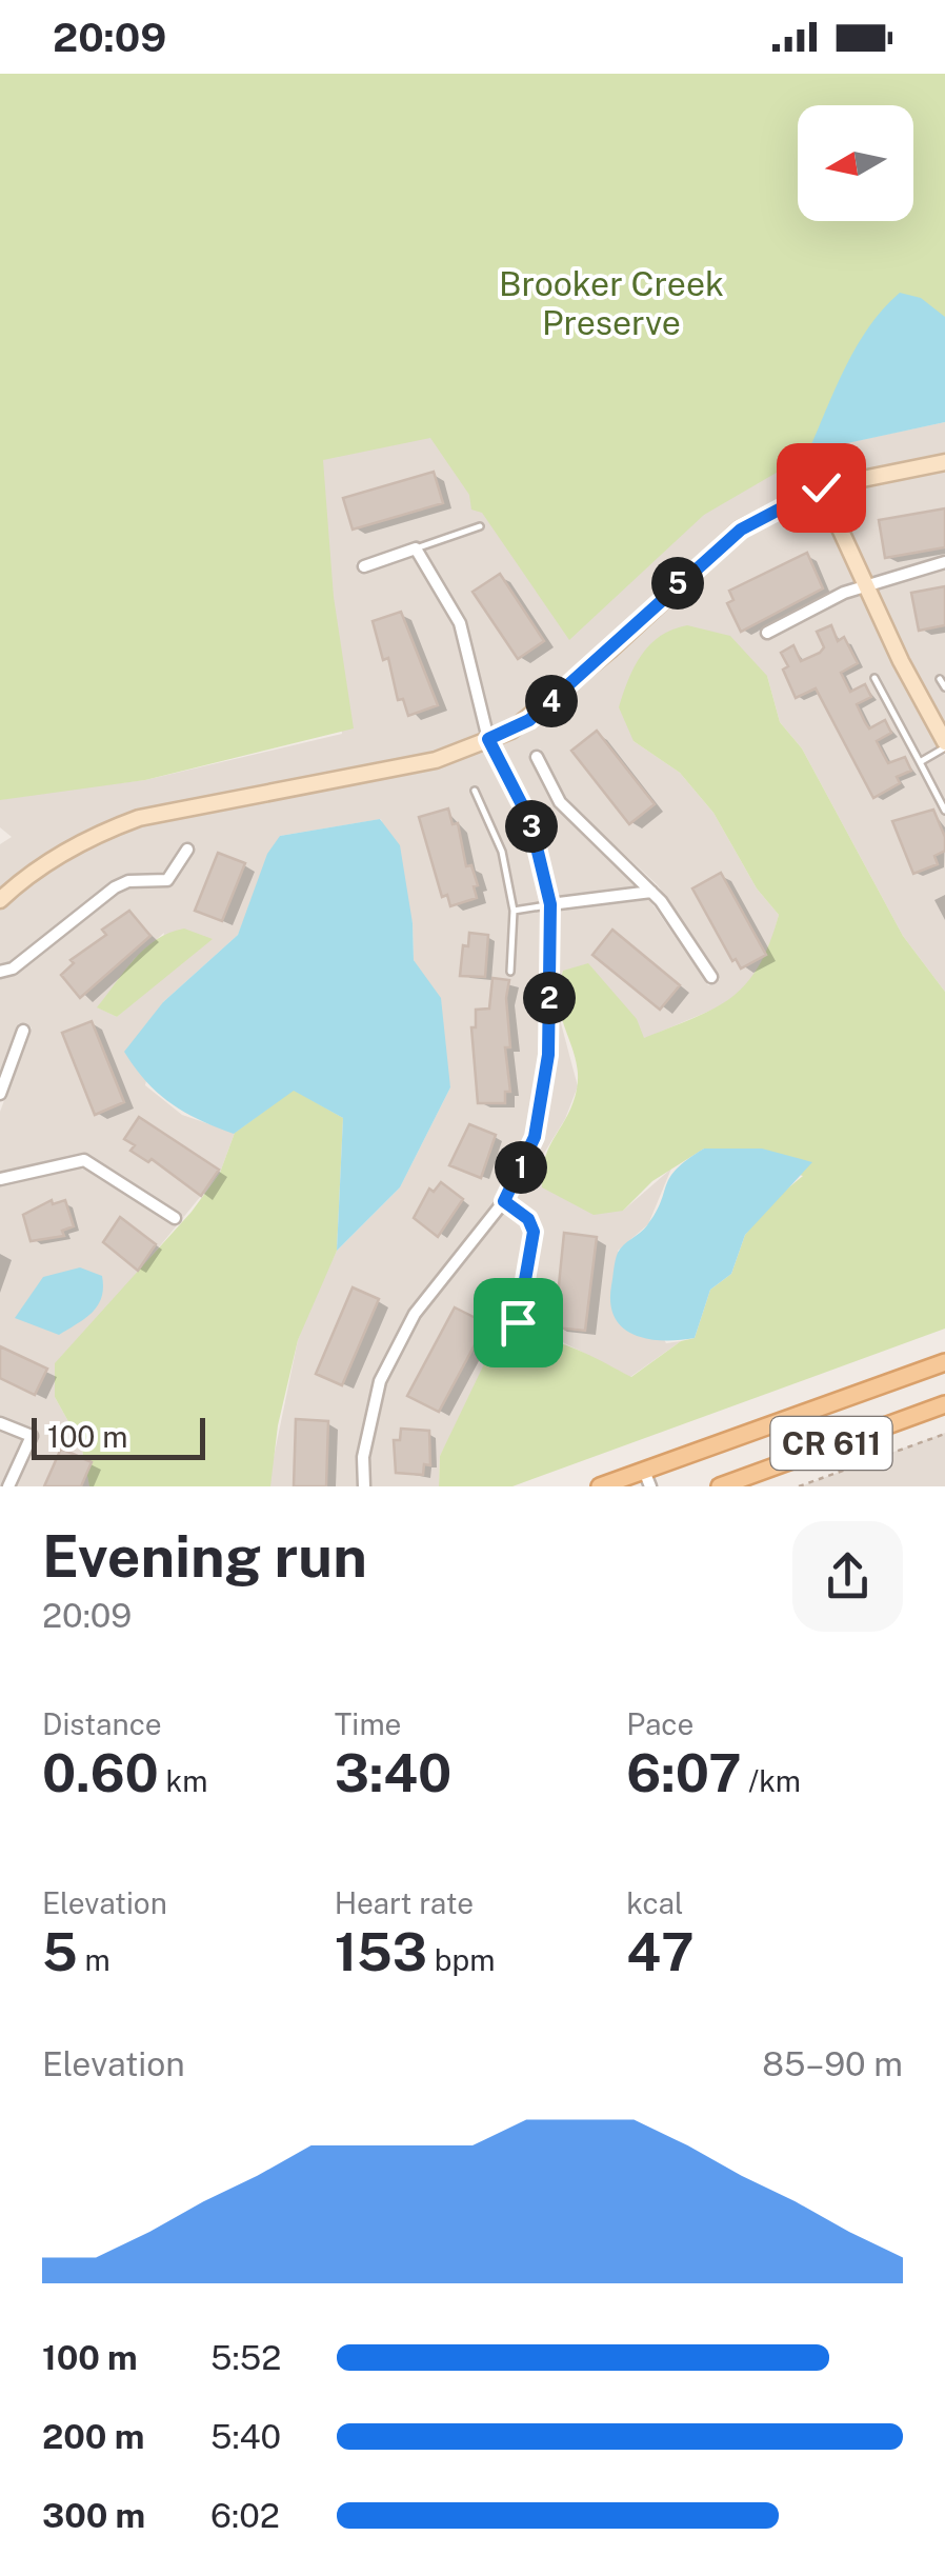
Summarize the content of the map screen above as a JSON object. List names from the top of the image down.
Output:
{
  "streets": {
    "main road": ["CR 611"]
  },
  "parks": ["Brooker Creek Preserve"],
  "scale_bar": "100 m",
  "north": "left",
  "page": {
    "status": "20:09",
    "pins": [
      "5",
      "4",
      "3",
      "2",
      "1"
    ],
    "scale": "100 m",
    "heading": ["Evening run", "20:09"],
    "stats": [
      ["Distance", "0.60 km"],
      ["Time", "3:40"],
      ["Pace", "6:07 /km"],
      ["Elevation", "5 m"],
      ["Heart rate", "153 bpm"],
      ["kcal", "47"]
    ],
    "chart": ["Elevation", "85–90 m"],
    "list": [
      {
        "name": "100 m",
        "note": "5:52"
      },
      {
        "name": "200 m",
        "note": "5:40"
      },
      {
        "name": "300 m",
        "note": "6:02"
      }
    ]
  }
}
